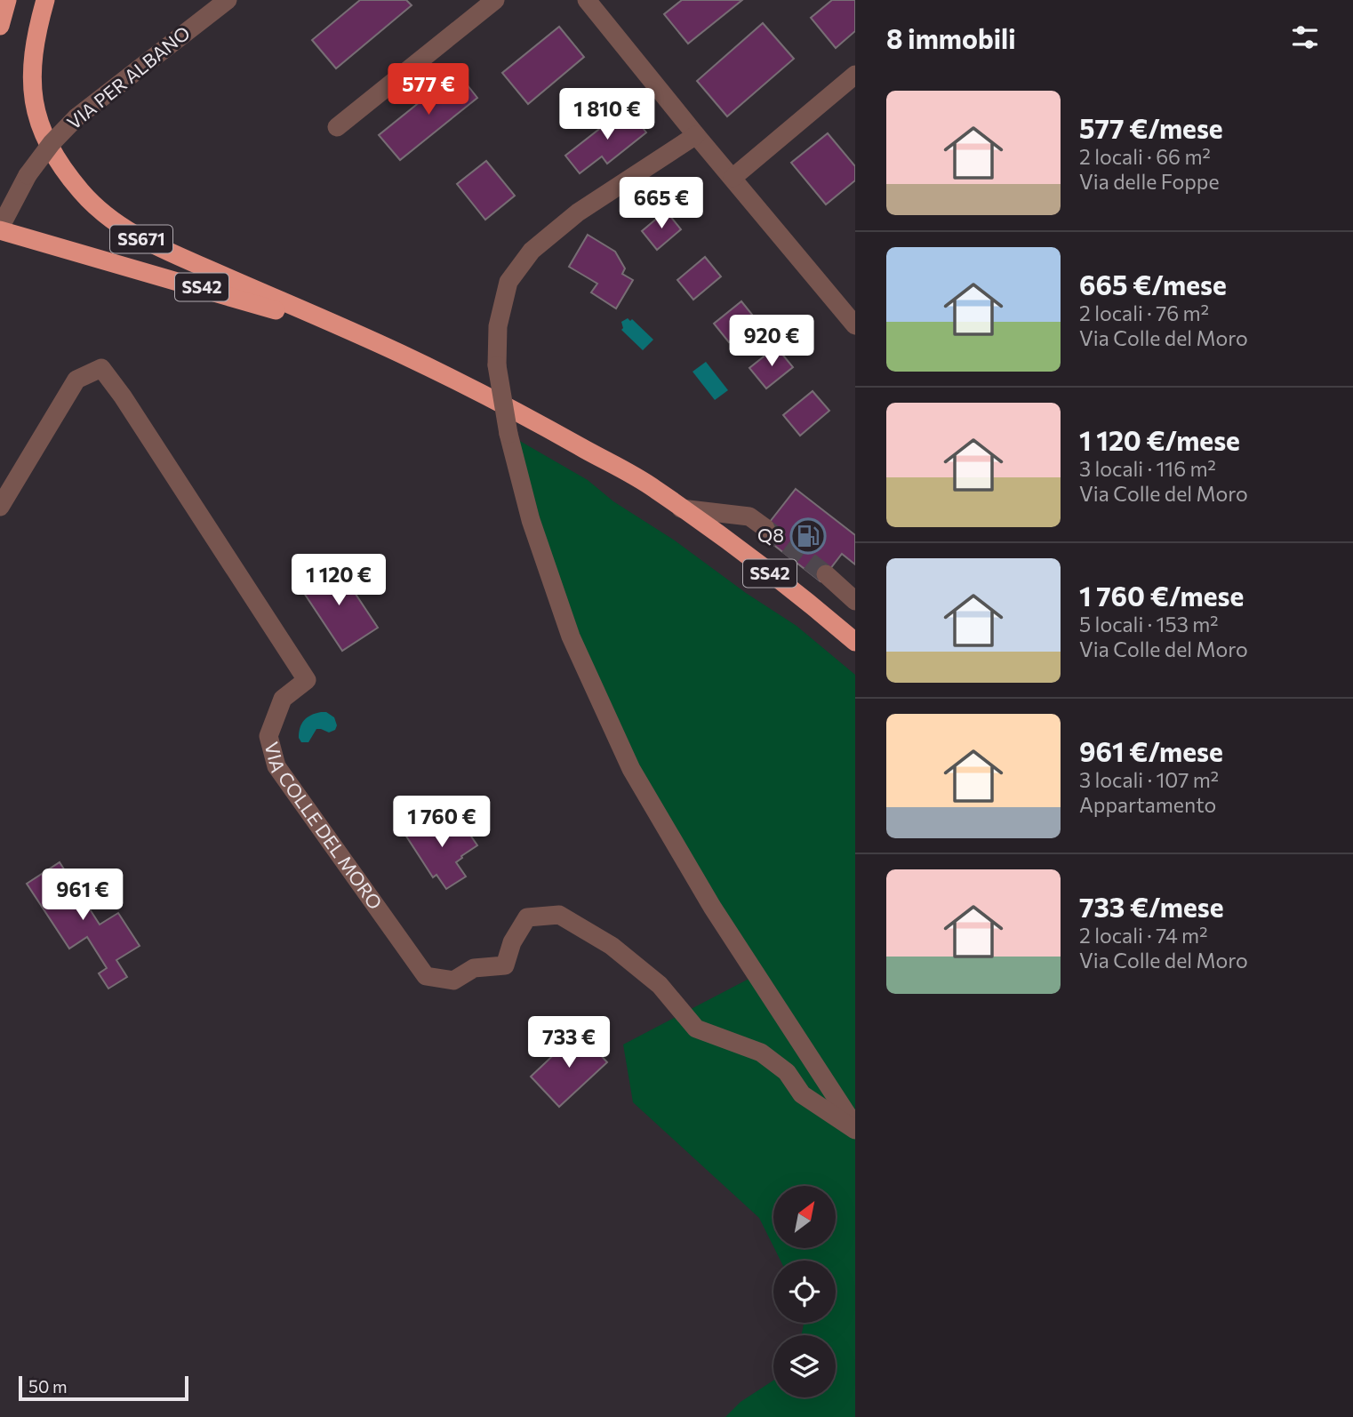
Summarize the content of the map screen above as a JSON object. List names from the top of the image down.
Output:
{
  "streets": {
    "highway": ["SS671", "SS42"],
    "street": ["VIA PER ALBANO", "VIA COLLE DEL MORO"]
  },
  "crossings": [
    ["VIA PER ALBANO", "SS42"],
    ["SS671", "SS42"]
  ],
  "places": {
    "fuel station": ["Q8"]
  },
  "scale_bar": "50 m",
  "north": "top right",
  "page": {
    "heading": "8 immobili",
    "price": [
      "577 €",
      "1 810 €",
      "665 €",
      "920 €",
      "1 120 €",
      "1 760 €",
      "961 €",
      "733 €"
    ],
    "list": [
      {
        "name": "577 €/mese",
        "note": "2 locali · 66 m² · Via delle Foppe"
      },
      {
        "name": "665 €/mese",
        "note": "2 locali · 76 m² · Via Colle del Moro"
      },
      {
        "name": "1 120 €/mese",
        "note": "3 locali · 116 m² · Via Colle del Moro"
      },
      {
        "name": "1 760 €/mese",
        "note": "5 locali · 153 m² · Via Colle del Moro"
      },
      {
        "name": "961 €/mese",
        "note": "3 locali · 107 m² · Appartamento"
      },
      {
        "name": "733 €/mese",
        "note": "2 locali · 74 m² · Via Colle del Moro"
      }
    ],
    "scale": "50 m"
  }
}
